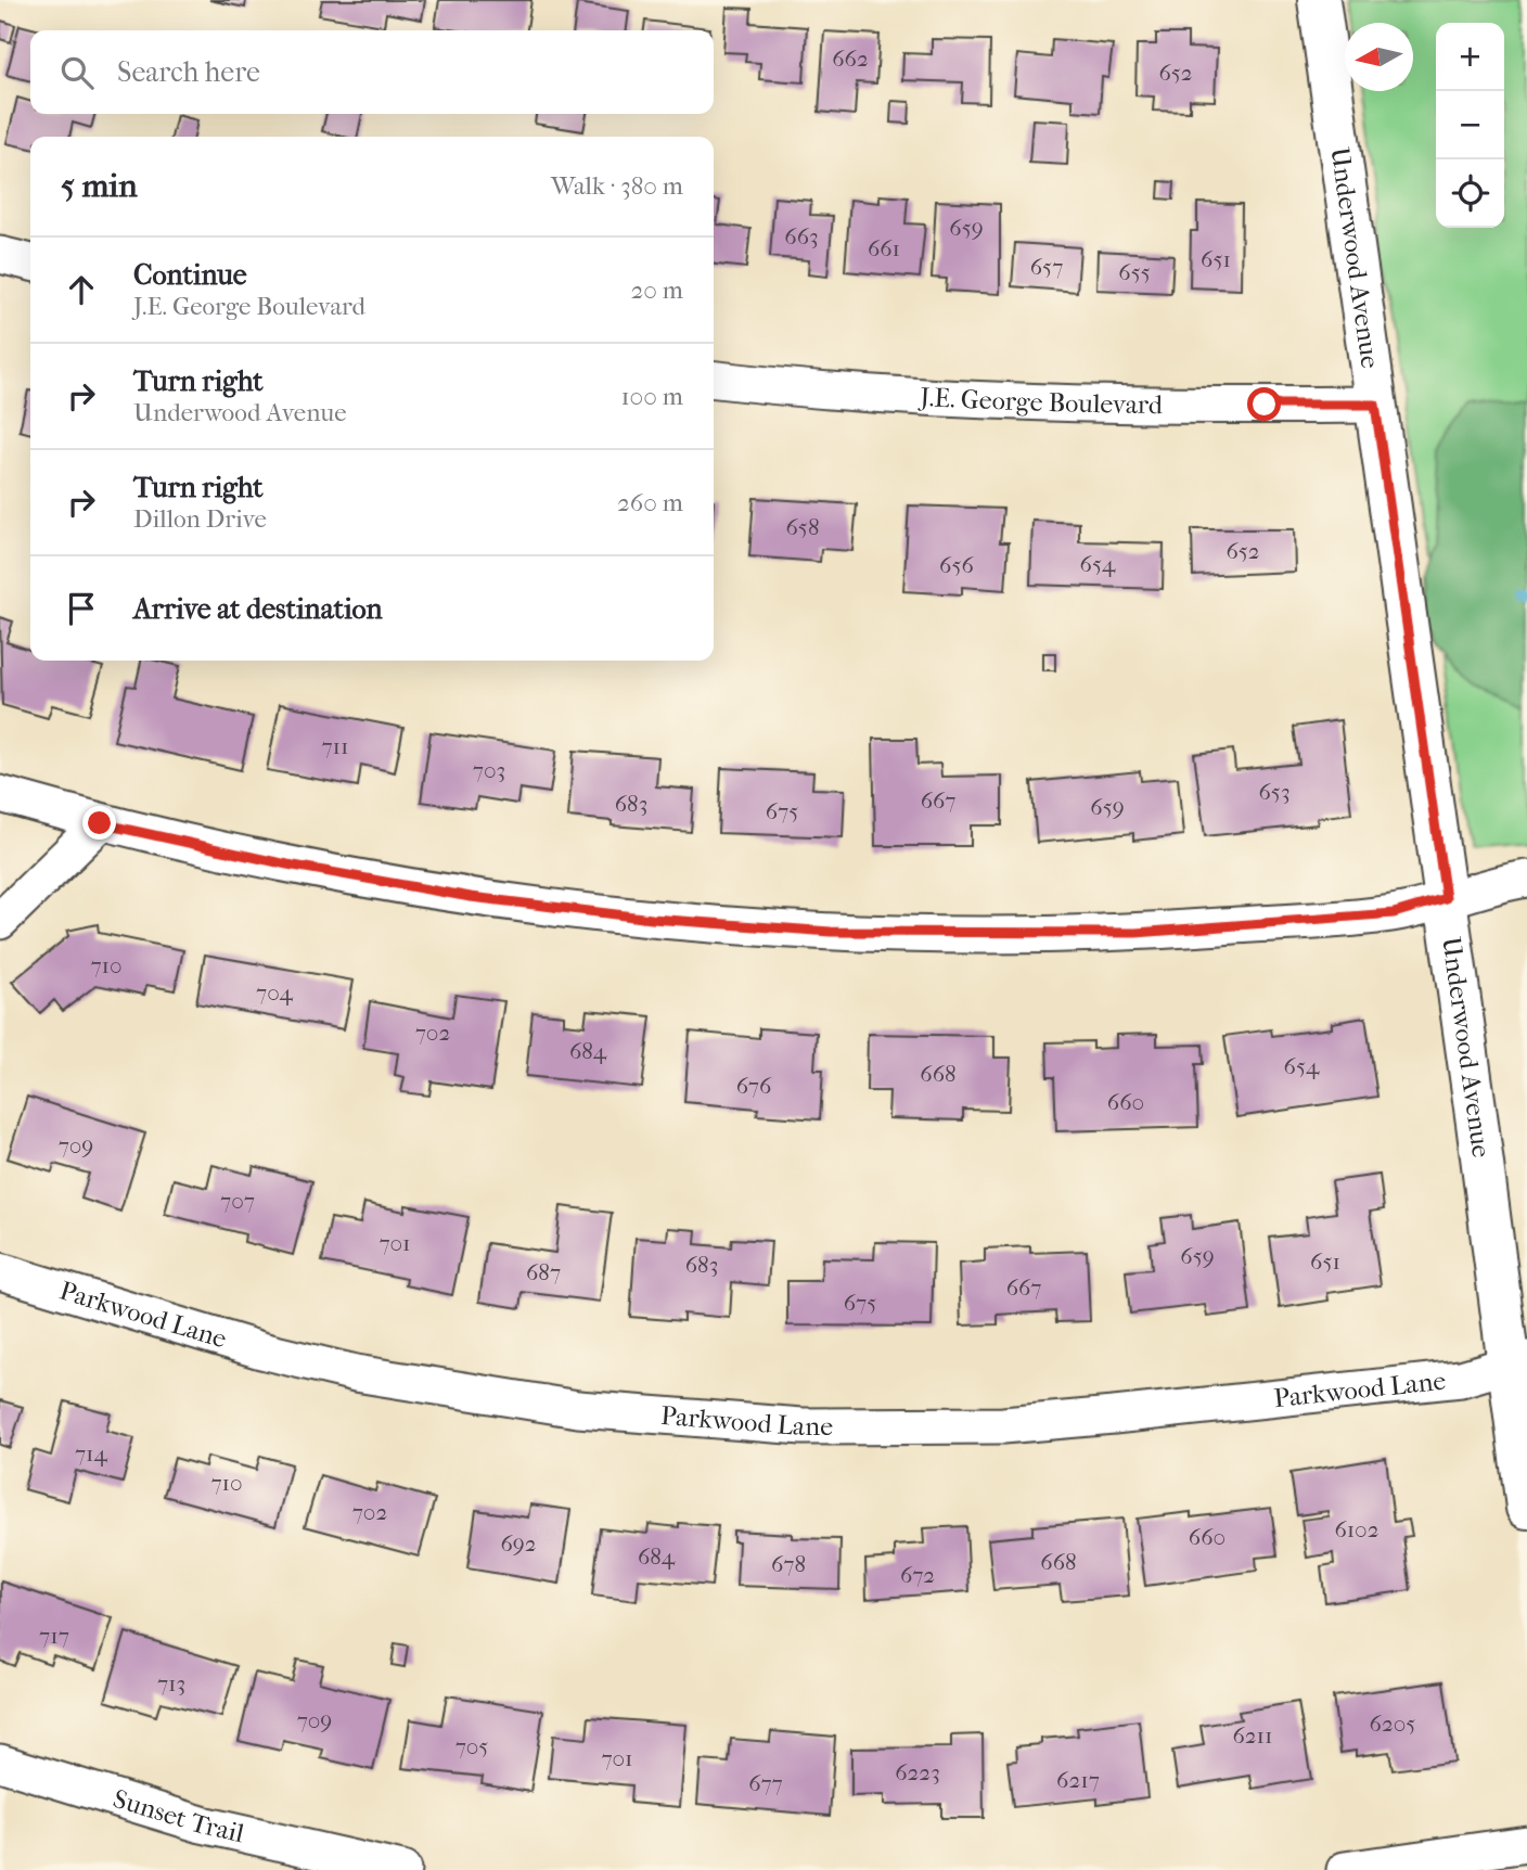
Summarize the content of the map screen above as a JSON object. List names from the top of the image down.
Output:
{
  "streets": {
    "main road": ["Underwood Avenue"],
    "street": ["J.E. George Boulevard", "Parkwood Lane", "Sunset Trail"]
  },
  "crossings": [
    ["Underwood Avenue", "J.E. George Boulevard"],
    ["Underwood Avenue", "Parkwood Lane"]
  ],
  "house_numbers": [
    "662",
    "652",
    "659",
    "663",
    "661",
    "651",
    "657",
    "655",
    "658",
    "652",
    "654",
    "656",
    "711",
    "703",
    "653",
    "667",
    "683",
    "659",
    "675",
    "710",
    "704",
    "702",
    "684",
    "654",
    "668",
    "676",
    "660",
    "709",
    "707",
    "701",
    "659",
    "651",
    "683",
    "687",
    "667",
    "675",
    "714",
    "710",
    "702",
    "6102",
    "660",
    "692",
    "684",
    "668",
    "678",
    "672",
    "717",
    "713",
    "709",
    "6205",
    "6211",
    "705",
    "701",
    "6223",
    "6217",
    "677"
  ],
  "north": "left",
  "page": {
    "map_buttons": ["+", "−"],
    "search": "Search here",
    "heading": ["5 min", "Walk · 380 m"],
    "list": [
      ["Continue", "J.E. George Boulevard", "20 m"],
      ["Turn right", "Underwood Avenue", "100 m"],
      ["Turn right", "Dillon Drive", "260 m"],
      "Arrive at destination"
    ]
  }
}
